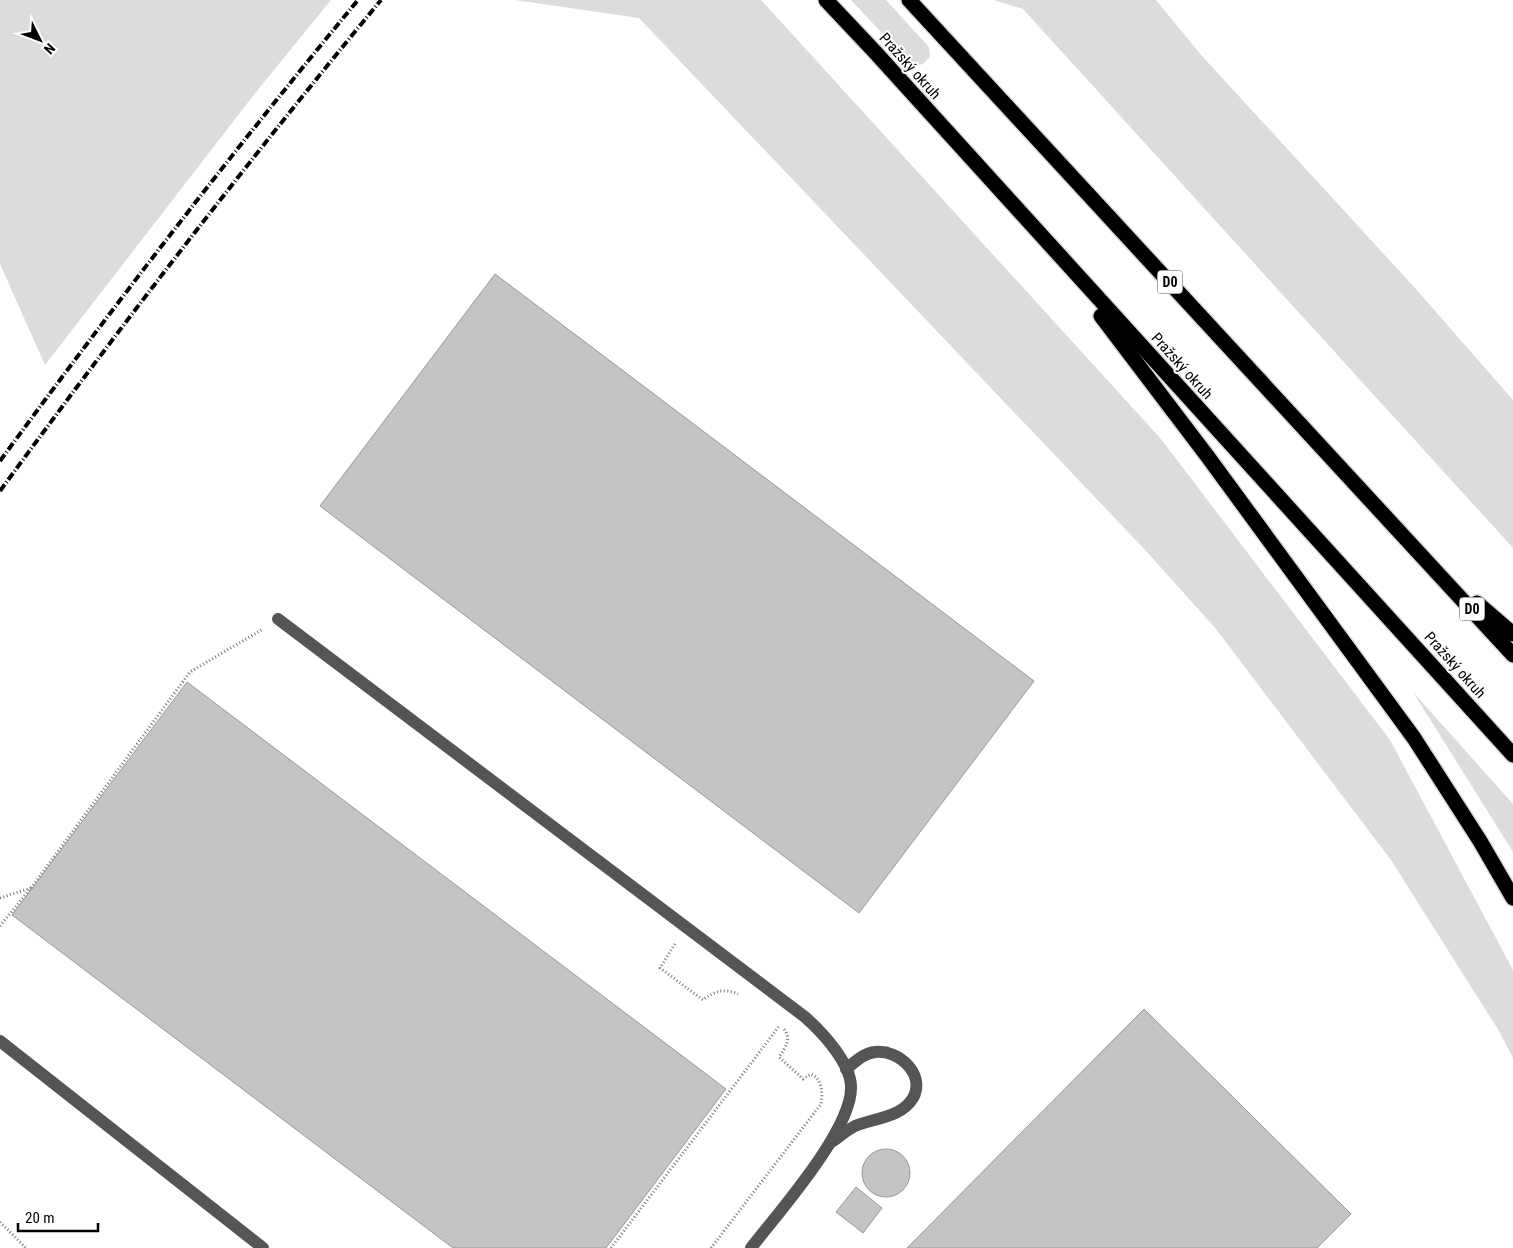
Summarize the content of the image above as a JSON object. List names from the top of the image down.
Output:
{
  "streets": {
    "highway": ["Pražský okruh", "D0"]
  },
  "scale_bar": "20 m",
  "north": "bottom right"
}
